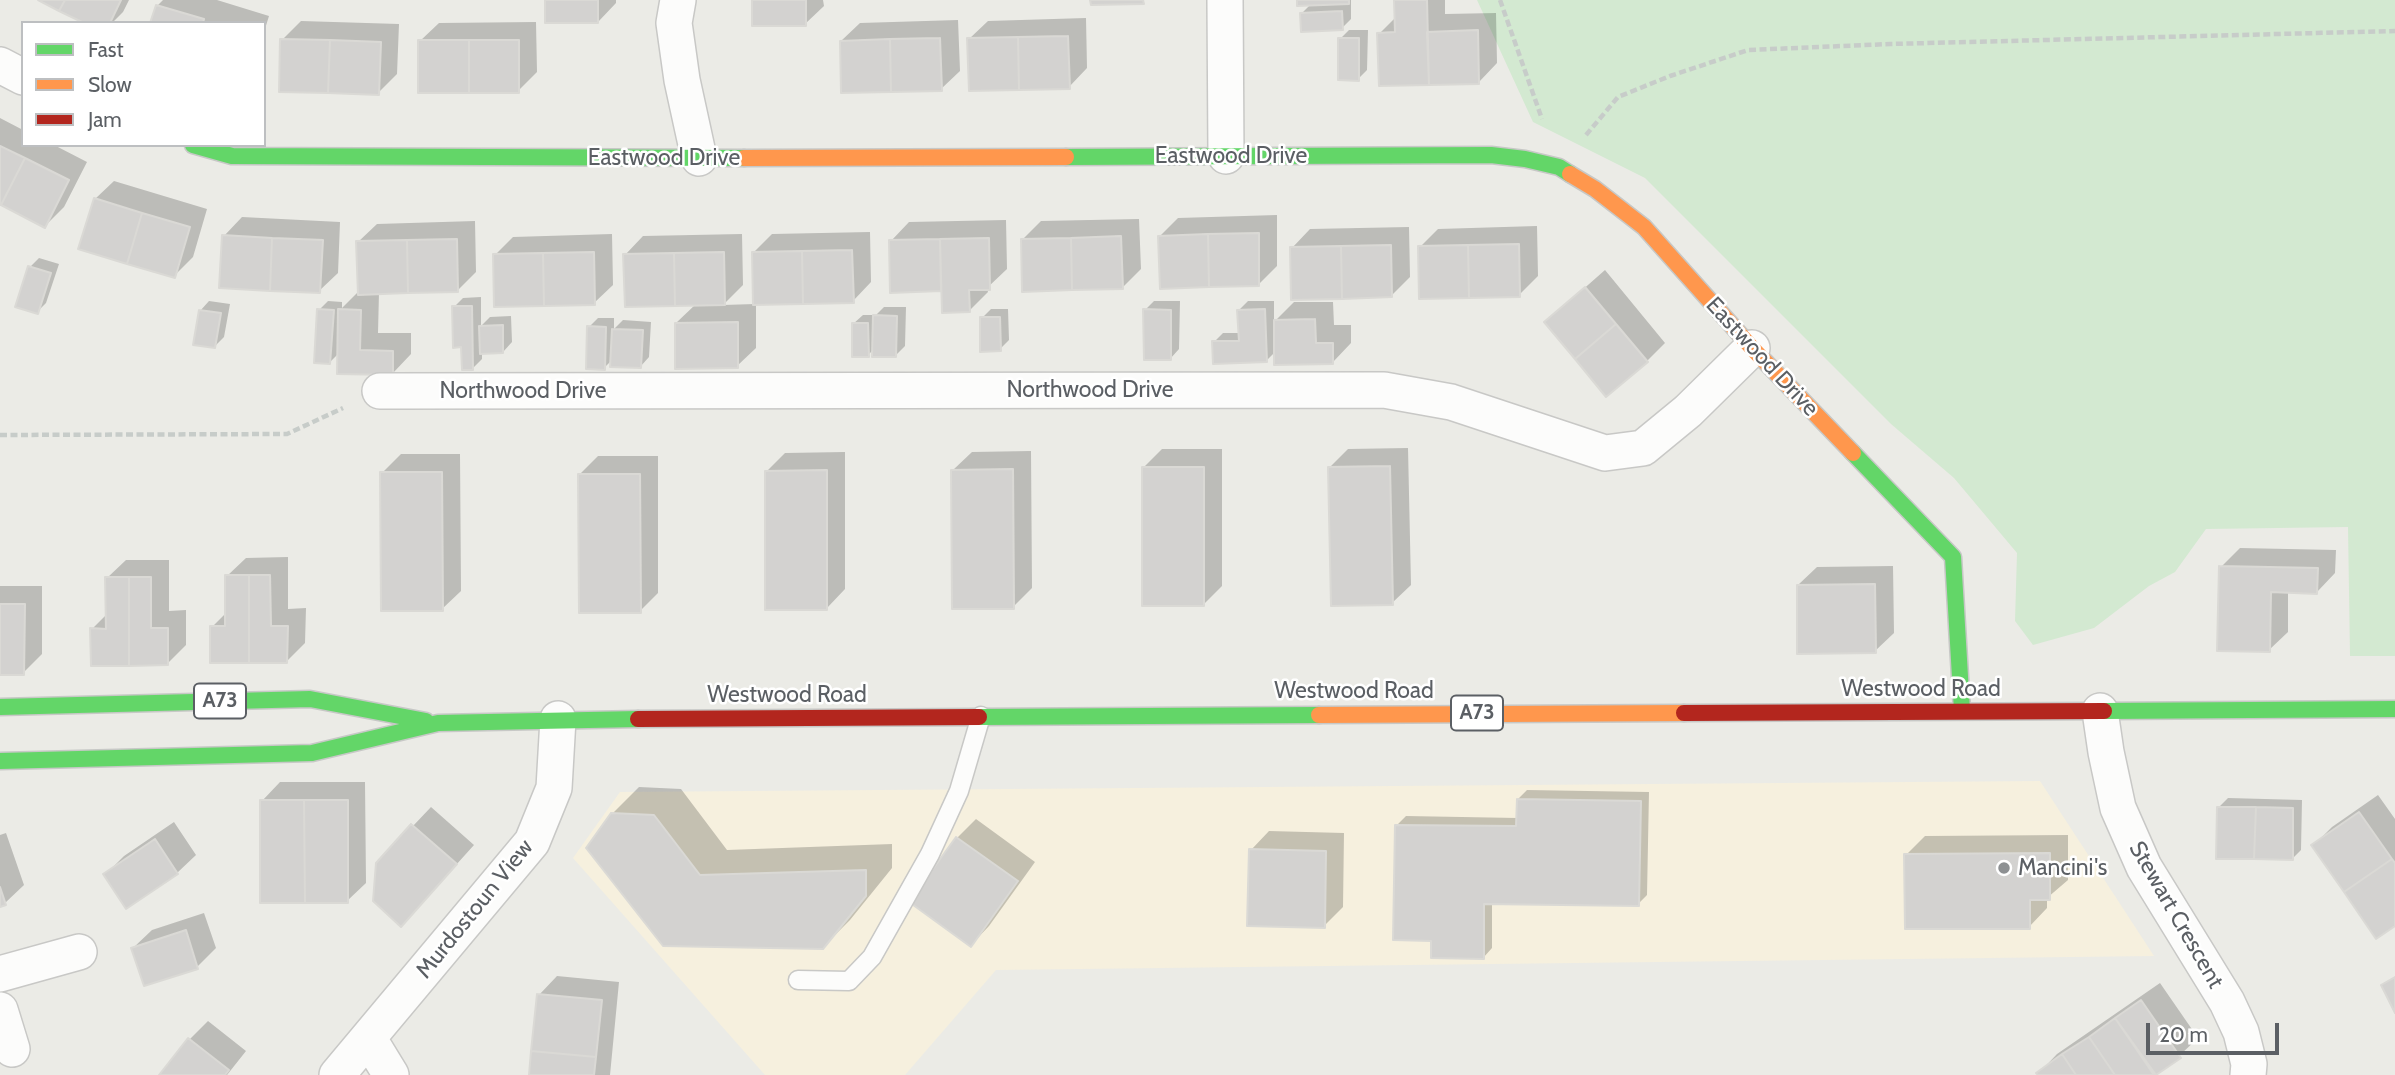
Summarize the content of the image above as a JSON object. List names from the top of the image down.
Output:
{
  "streets": {
    "main road": ["Eastwood Drive", "Westwood Road", "A73"],
    "street": ["Northwood Drive", "Murdostoun View", "Stewart Crescent"]
  },
  "crossings": [
    ["Eastwood Drive", "Northwood Drive"],
    ["Eastwood Drive", "Westwood Road"],
    ["Westwood Road", "Murdostoun View"],
    ["Westwood Road", "Stewart Crescent"]
  ],
  "places": ["Mancini's"],
  "legend": ["Fast", "Slow", "Jam"],
  "scale_bar": "20 m"
}
